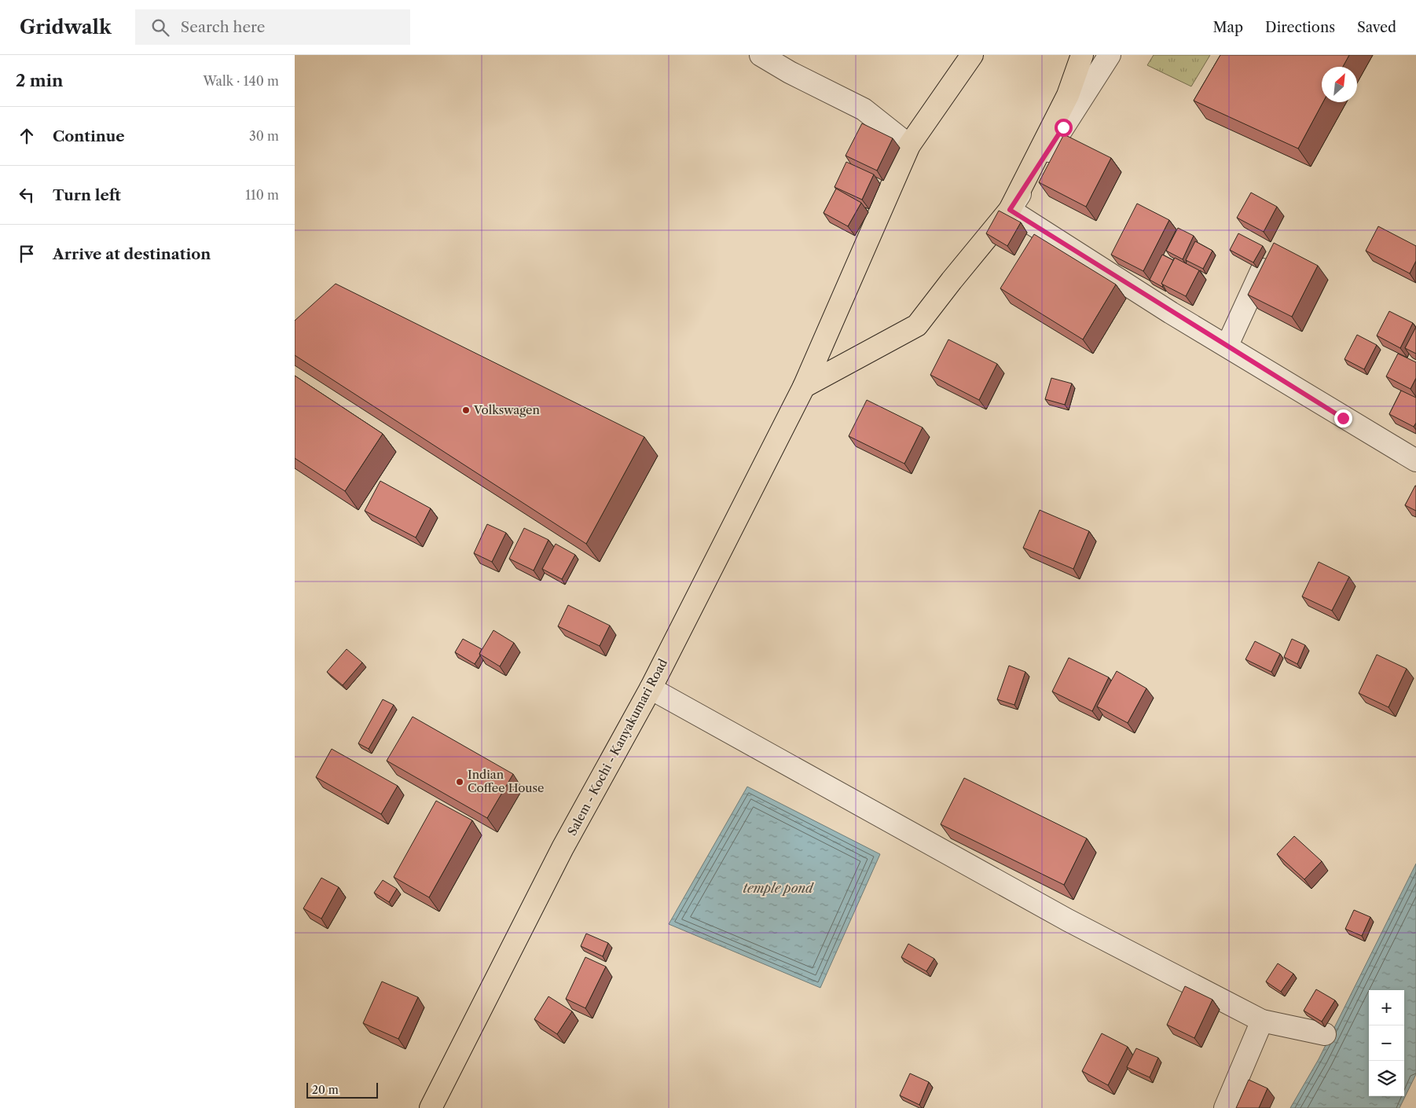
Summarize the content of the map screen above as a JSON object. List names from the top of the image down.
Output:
{
  "streets": {
    "highway": ["Salem - Kochi - Kanyakumari Road"]
  },
  "water": ["temple pond"],
  "places": ["Volkswagen", "Indian Coffee House"],
  "scale_bar": "20 m",
  "north": "top right",
  "page": {
    "header": "Gridwalk",
    "search": "Search here",
    "nav": ["Map", "Directions", "Saved"],
    "heading": ["2 min", "Walk · 140 m"],
    "list": [
      ["Continue", "30 m"],
      ["Turn left", "110 m"],
      "Arrive at destination"
    ],
    "map_buttons": ["+", "−"],
    "scale": "20 m"
  }
}
